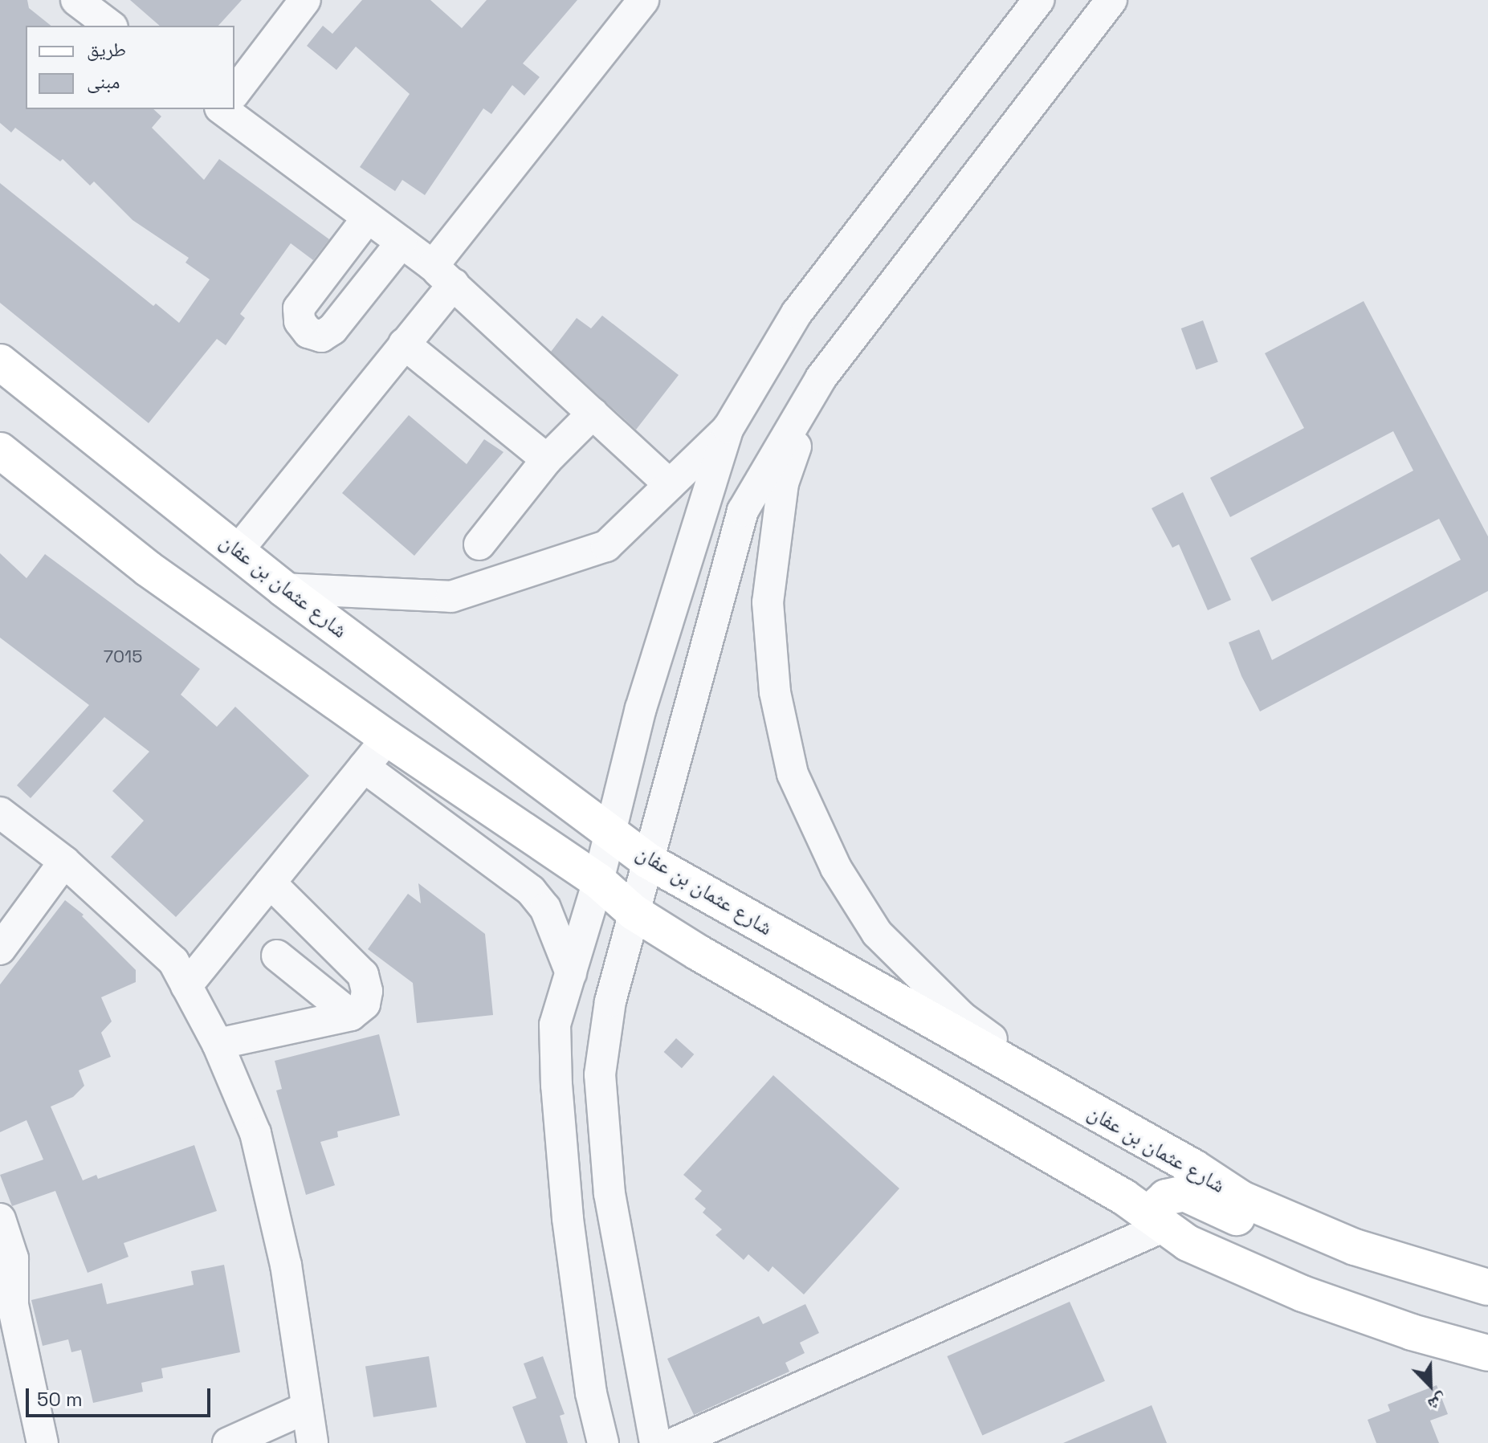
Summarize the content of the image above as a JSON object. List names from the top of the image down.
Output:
{
  "streets": {
    "main road": ["شارع عثمان بن عفان"]
  },
  "house_numbers": ["7015"],
  "legend": ["طريق", "مبنى"],
  "scale_bar": "50 m",
  "north": "bottom right"
}
